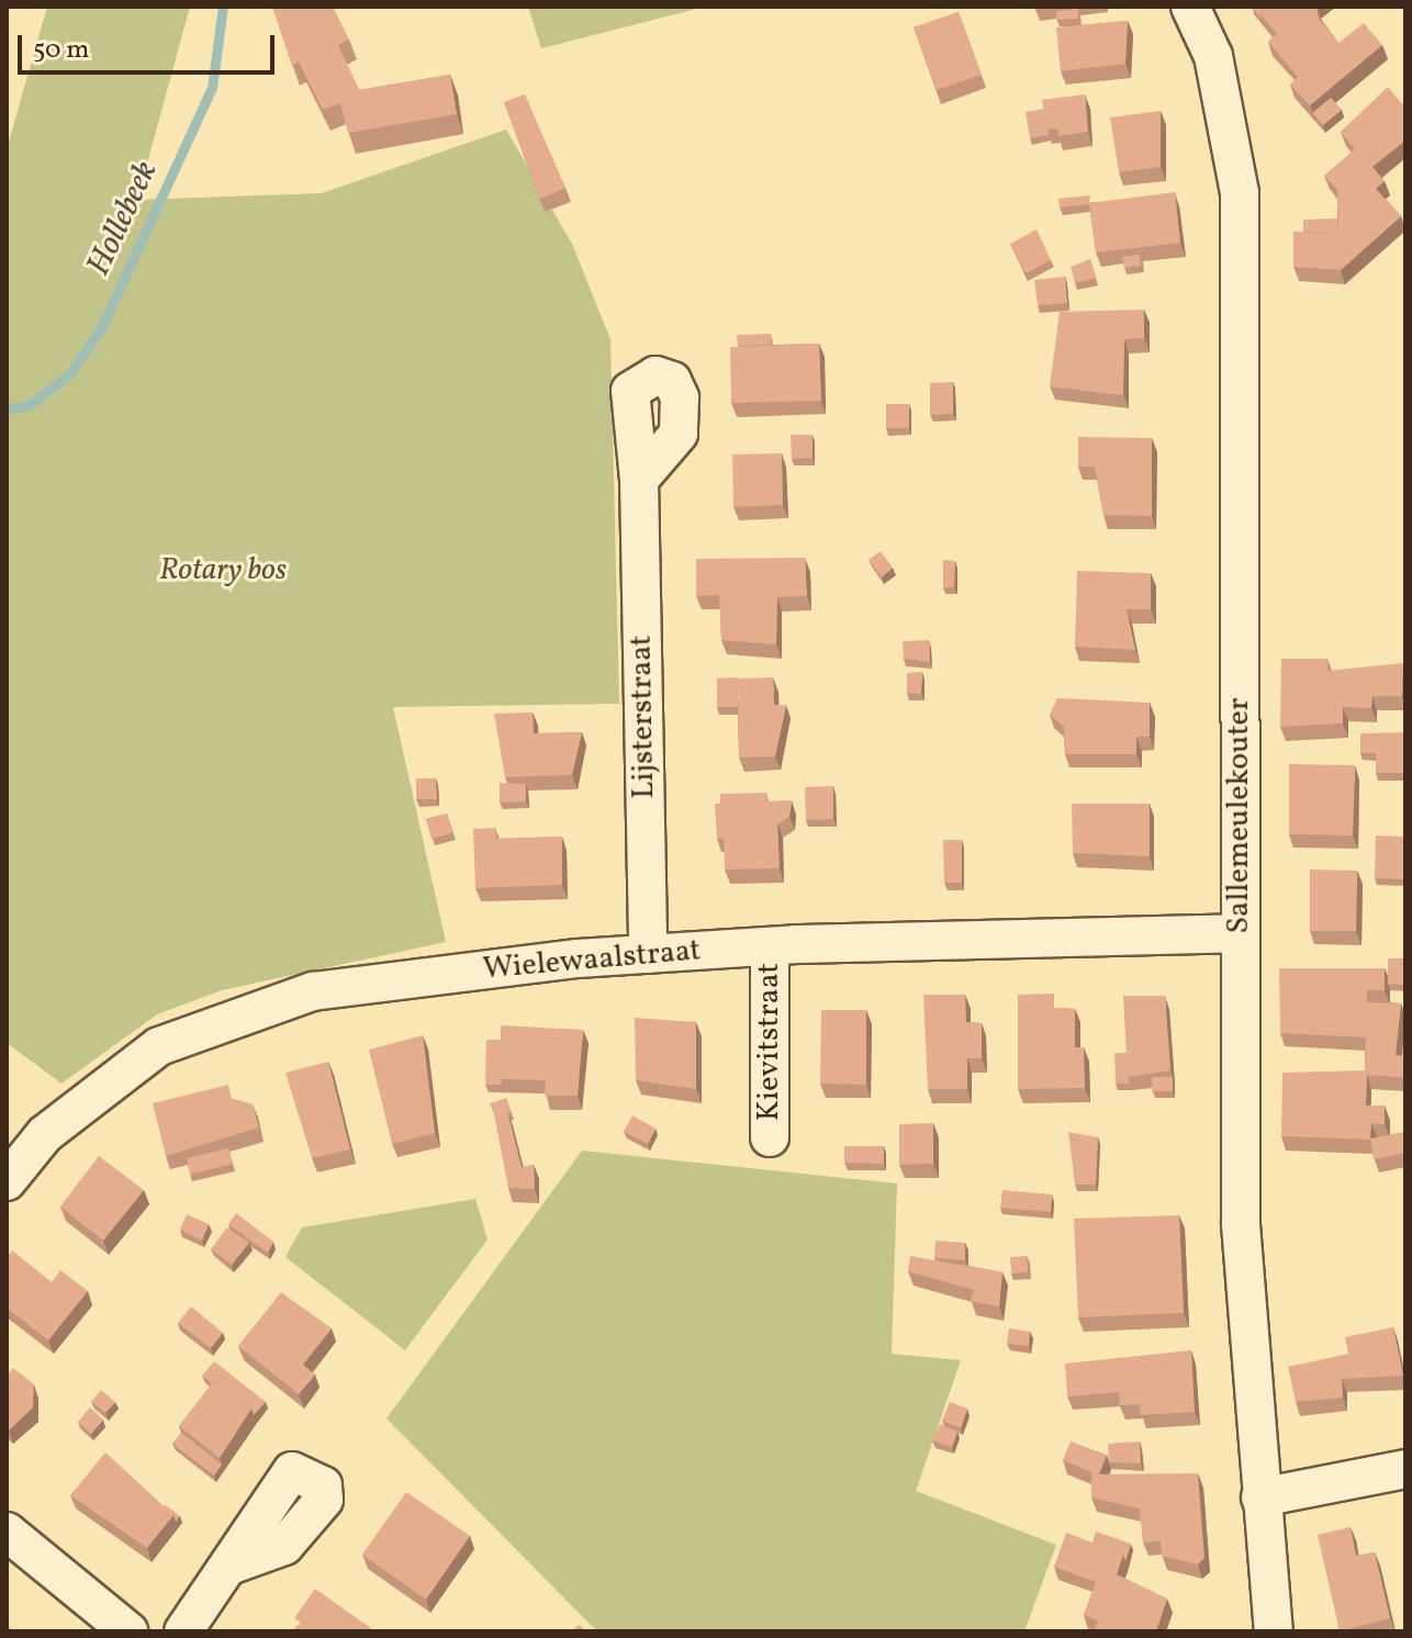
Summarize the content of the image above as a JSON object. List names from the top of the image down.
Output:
{
  "streets": {
    "street": [
      "Lijsterstraat",
      "Sallemeulekouter",
      "Wielewaalstraat",
      "Kievitstraat"
    ]
  },
  "crossings": [
    ["Lijsterstraat", "Wielewaalstraat"],
    ["Sallemeulekouter", "Wielewaalstraat"],
    ["Wielewaalstraat", "Kievitstraat"]
  ],
  "water": ["Hollebeek"],
  "parks": ["Rotary bos"],
  "scale_bar": "50 m"
}
